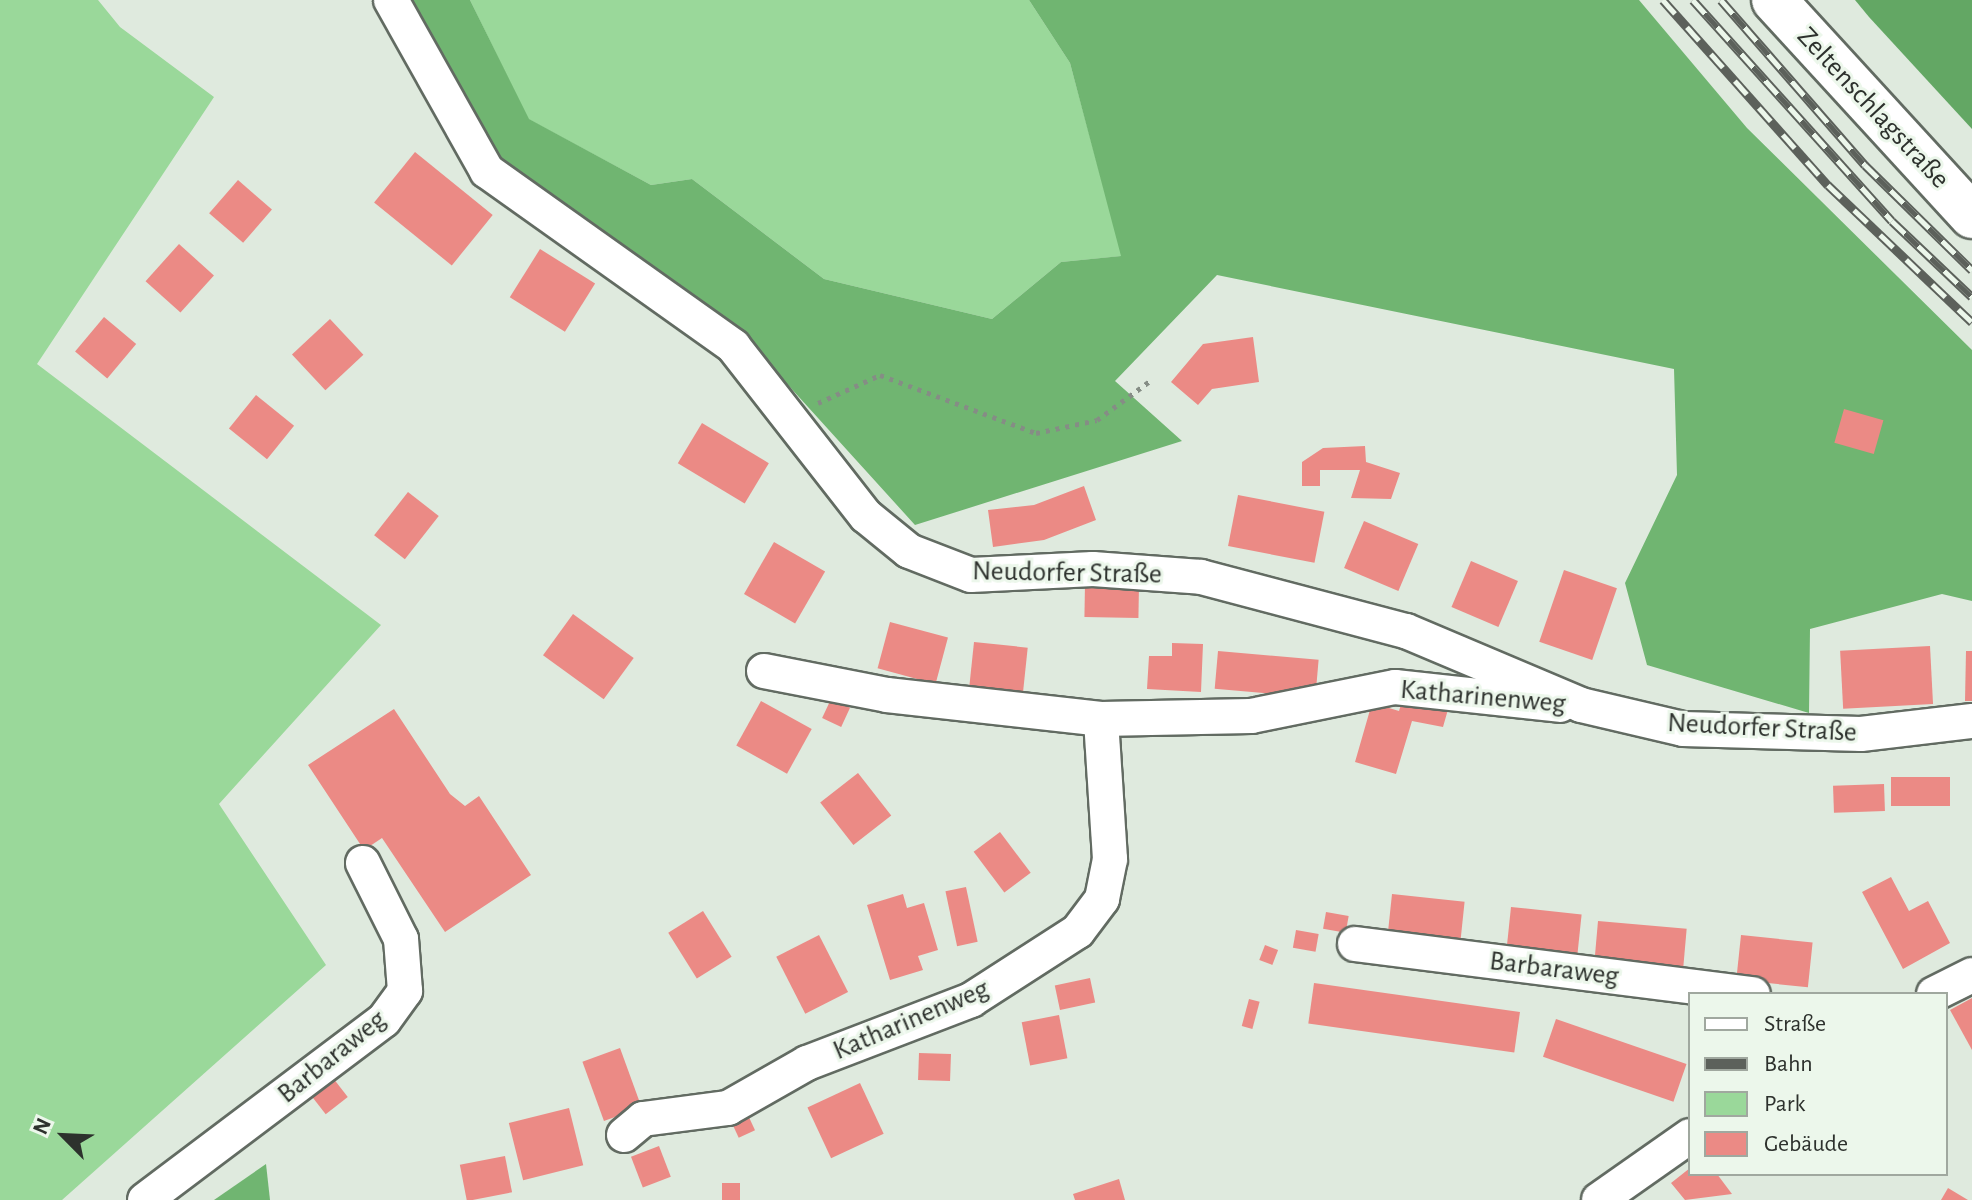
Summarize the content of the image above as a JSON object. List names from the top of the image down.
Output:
{
  "streets": {
    "main road": ["Zeltenschlagstraße"],
    "street": ["Neudorfer Straße", "Katharinenweg", "Barbaraweg"]
  },
  "crossings": [
    ["Neudorfer Straße", "Katharinenweg"]
  ],
  "legend": [
    "Straße",
    "Bahn",
    "Park",
    "Gebäude"
  ],
  "north": "top left"
}
